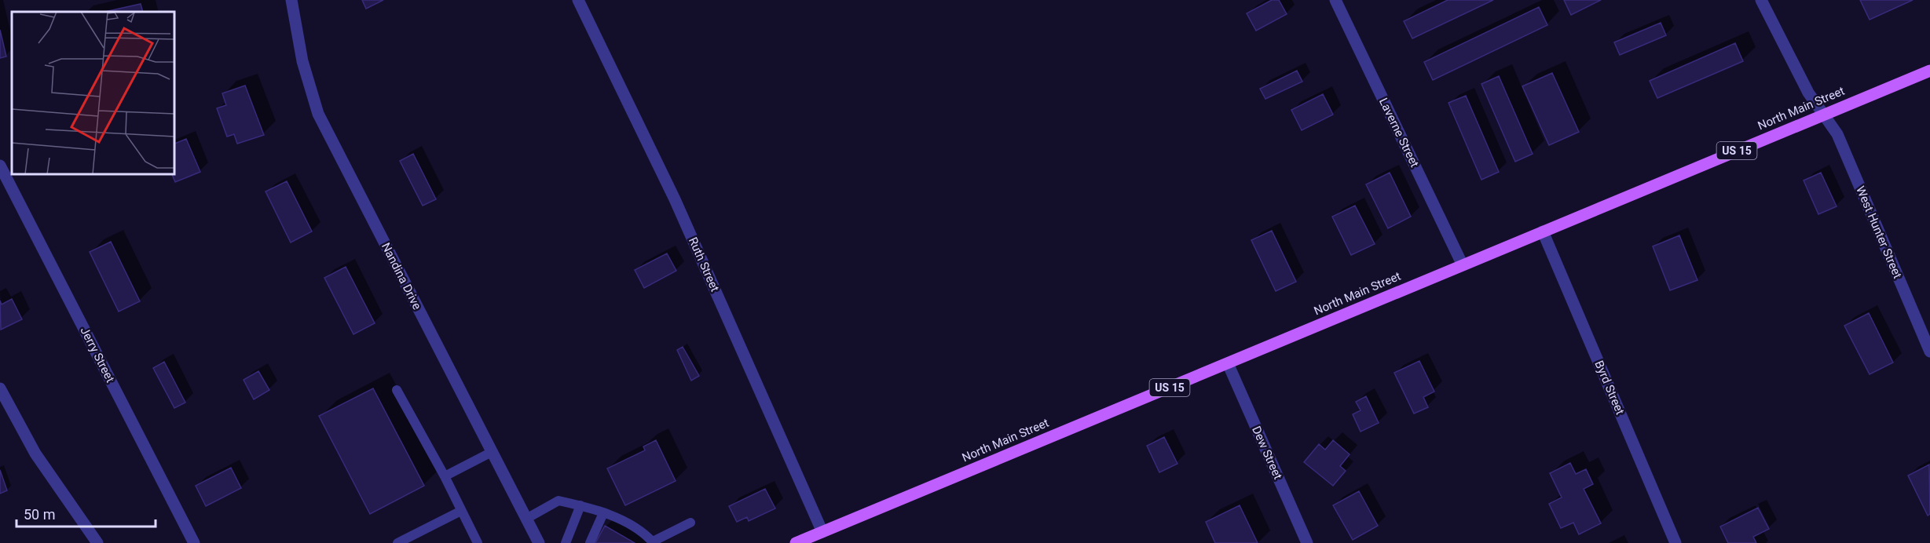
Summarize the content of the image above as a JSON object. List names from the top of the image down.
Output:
{
  "streets": {
    "main road": ["North Main Street", "US 15"],
    "street": [
      "Laverne Street",
      "West Hunter Street",
      "Ruth Street",
      "Nandina Drive",
      "Jerry Street",
      "Byrd Street",
      "Dew Street"
    ]
  },
  "crossings": [
    ["North Main Street", "Laverne Street"],
    ["North Main Street", "West Hunter Street"],
    ["North Main Street", "Ruth Street"],
    ["North Main Street", "Byrd Street"],
    ["North Main Street", "Dew Street"]
  ],
  "scale_bar": "50 m"
}
